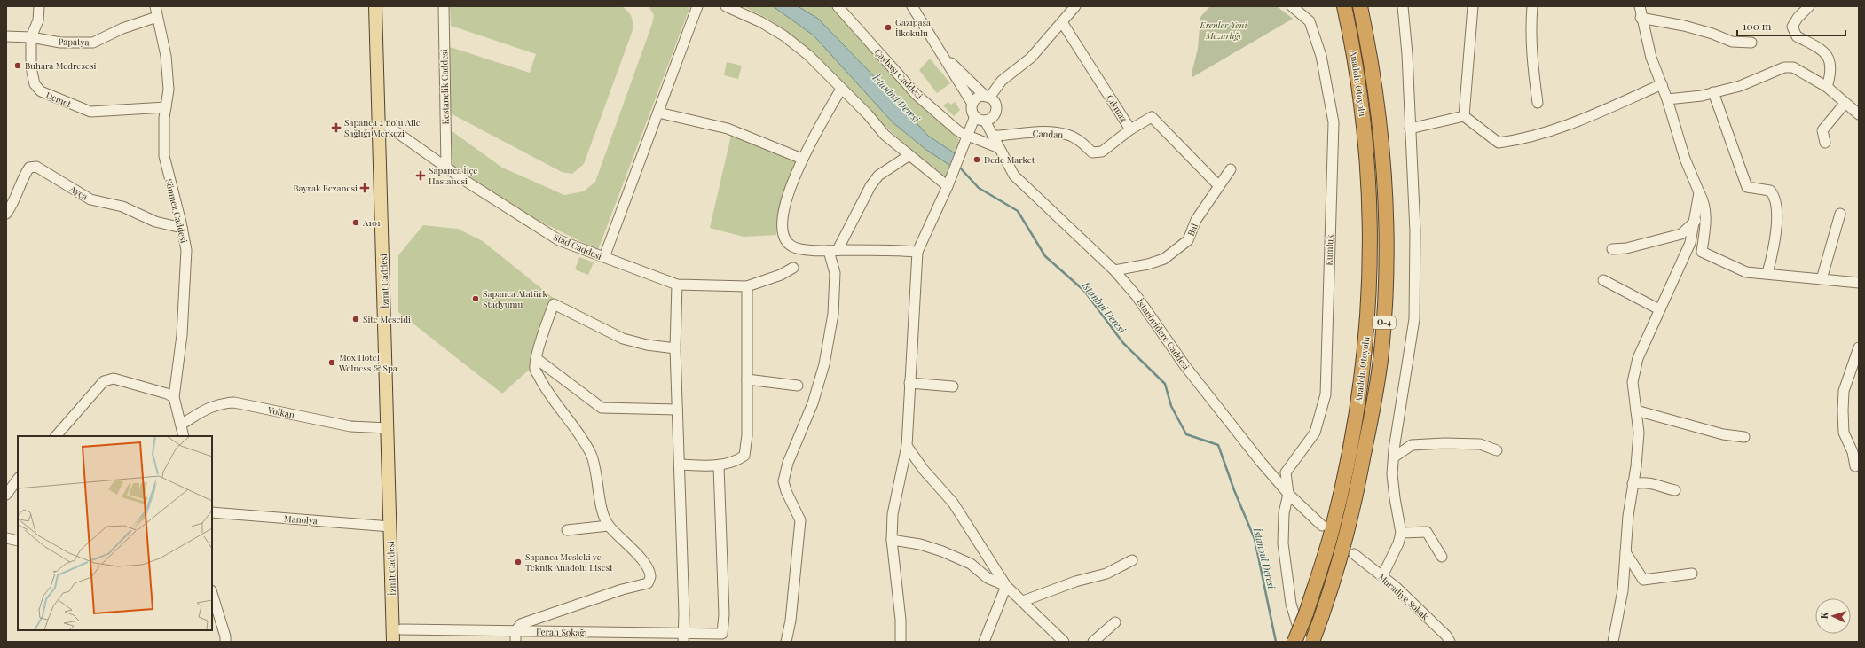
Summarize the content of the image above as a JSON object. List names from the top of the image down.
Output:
{
  "streets": {
    "highway": ["Anadolu Otoyolu", "O-4"],
    "main road": ["İzmit Caddesi"],
    "street": [
      "Papatya",
      "Çaybaşı Caddesi",
      "Kestanelik Caddesi",
      "Demet",
      "Çıkmaz",
      "Candan",
      "Ayça",
      "Sönmez Caddesi",
      "Bal",
      "Stad Caddesi",
      "Kumluk",
      "İstanbuldere Caddesi",
      "Volkan",
      "Manolya",
      "Muradiye Sokak",
      "Ferah Sokağı"
    ]
  },
  "crossings": [
    ["Papatya", "Demet"],
    ["Papatya", "Sönmez Caddesi"],
    ["Kestanelik Caddesi", "Stad Caddesi"],
    ["Demet", "Sönmez Caddesi"],
    ["Çıkmaz", "Candan"],
    ["Çıkmaz", "Bal"],
    ["Candan", "İstanbuldere Caddesi"],
    ["Ayça", "Sönmez Caddesi"],
    ["Sönmez Caddesi", "Volkan"],
    ["Bal", "İstanbuldere Caddesi"],
    ["Stad Caddesi", "İzmit Caddesi"],
    ["Kumluk", "İstanbuldere Caddesi"],
    ["İzmit Caddesi", "Volkan"],
    ["İzmit Caddesi", "Manolya"],
    ["İzmit Caddesi", "Ferah Sokağı"]
  ],
  "water": ["İstanbul Deresi"],
  "parks": ["Erenler Yeni Mezarlığı"],
  "places": {
    "other": [
      "Gazipaşa İlkokulu",
      "Buhara Medresesi",
      "Dede Market",
      "A101",
      "Sapanca Atatürk Stadyumu",
      "Site Mescidi",
      "Mox Hotel Welness & Spa",
      "Sapanca Mesleki ve Teknik Anadolu Lisesi"
    ],
    "health": ["Sapanca 2 nolu Aile Sağlığı Merkezi", "Sapanca İlçe Hastanesi", "Bayrak Eczanesi"]
  },
  "scale_bar": "100 m",
  "north": "left"
}
